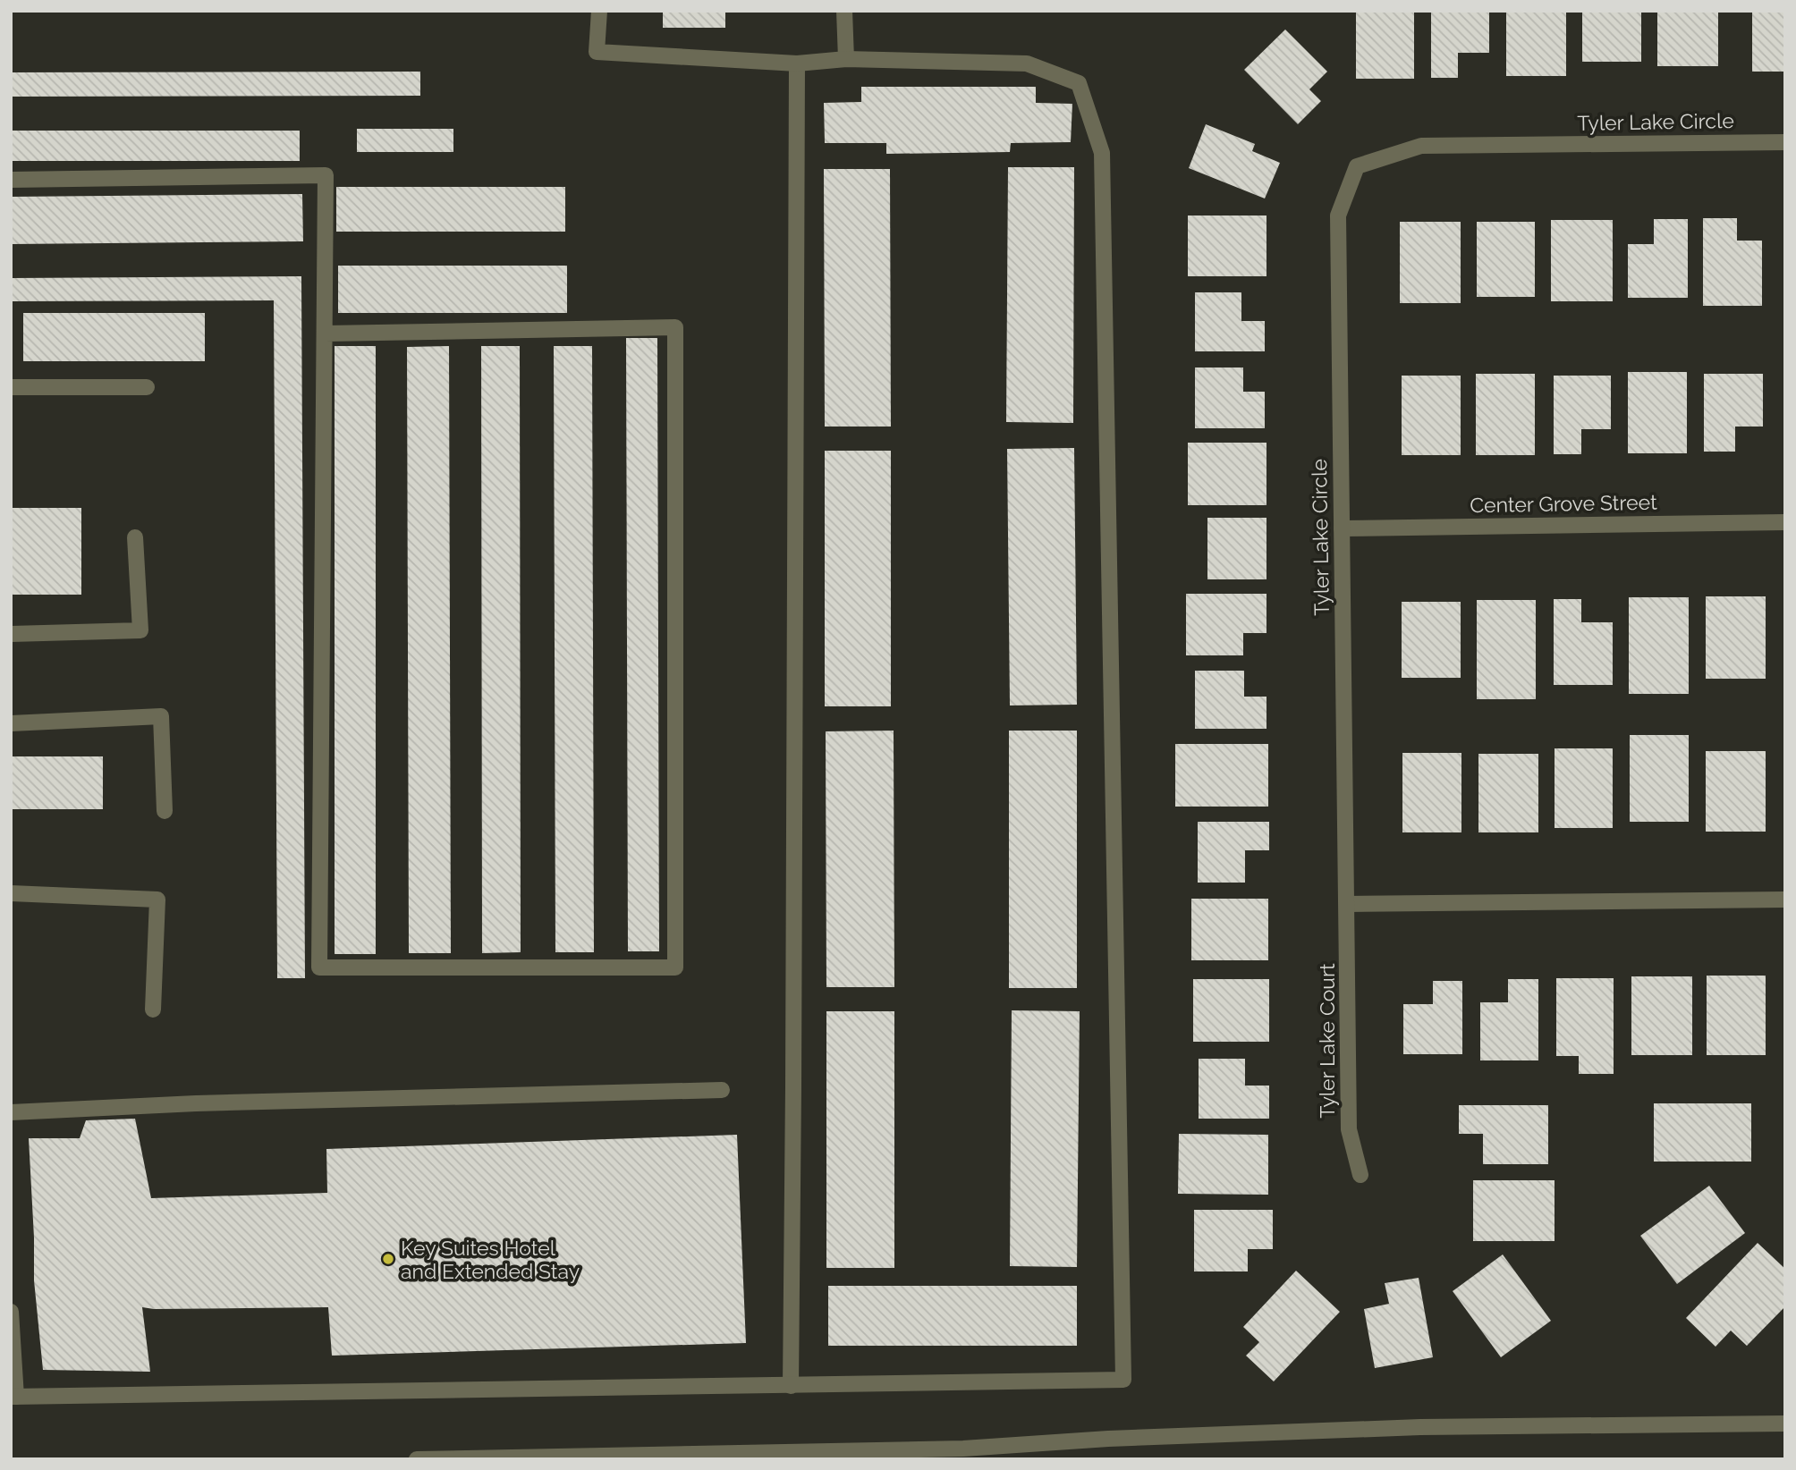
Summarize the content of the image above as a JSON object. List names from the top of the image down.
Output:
{
  "streets": {
    "street": ["Tyler Lake Circle", "Center Grove Street", "Tyler Lake Court"]
  },
  "crossings": [
    ["Tyler Lake Circle", "Center Grove Street"],
    ["Tyler Lake Circle", "Tyler Lake Court"]
  ],
  "places": ["Key Suites Hotel and Extended Stay"]
}
